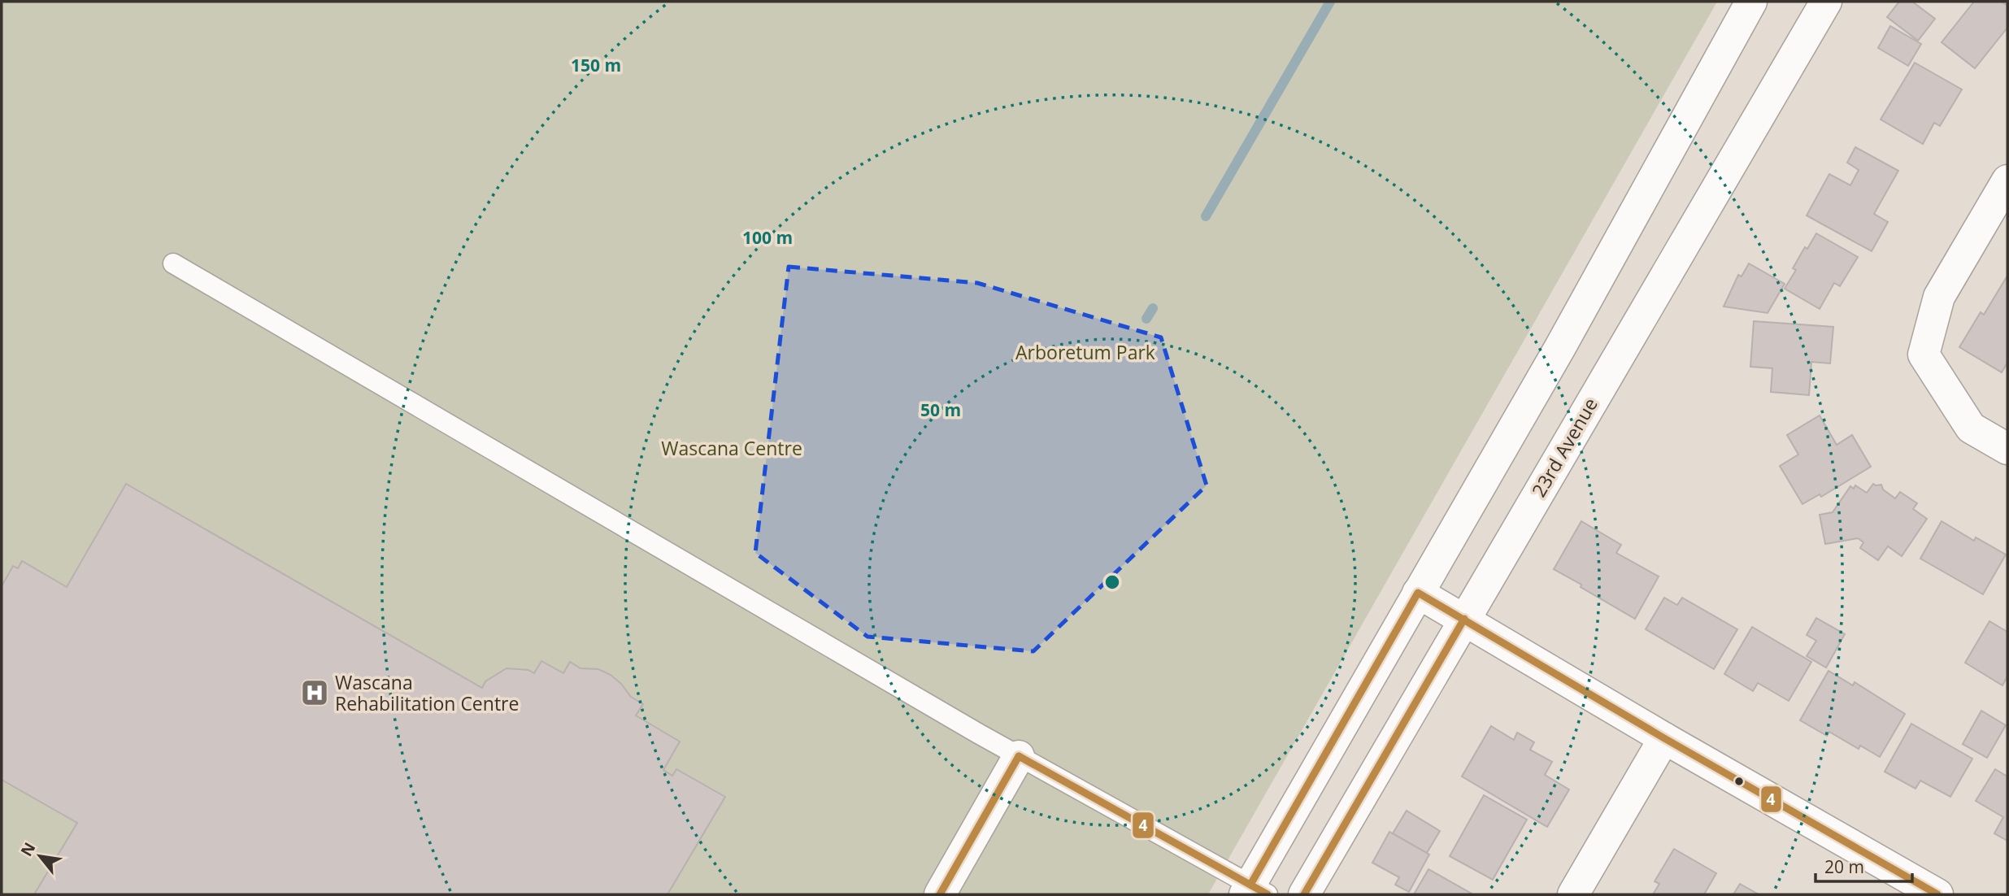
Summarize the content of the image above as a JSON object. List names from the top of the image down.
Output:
{
  "streets": {
    "main road": ["23rd Avenue"]
  },
  "parks": ["Arboretum Park", "Wascana Centre"],
  "places": {
    "hospital": ["Wascana Rehabilitation Centre"]
  },
  "lines": ["transit line 4"],
  "scale_bar": "20 m",
  "north": "top left",
  "rings": ["150 m", "100 m", "50 m"]
}
